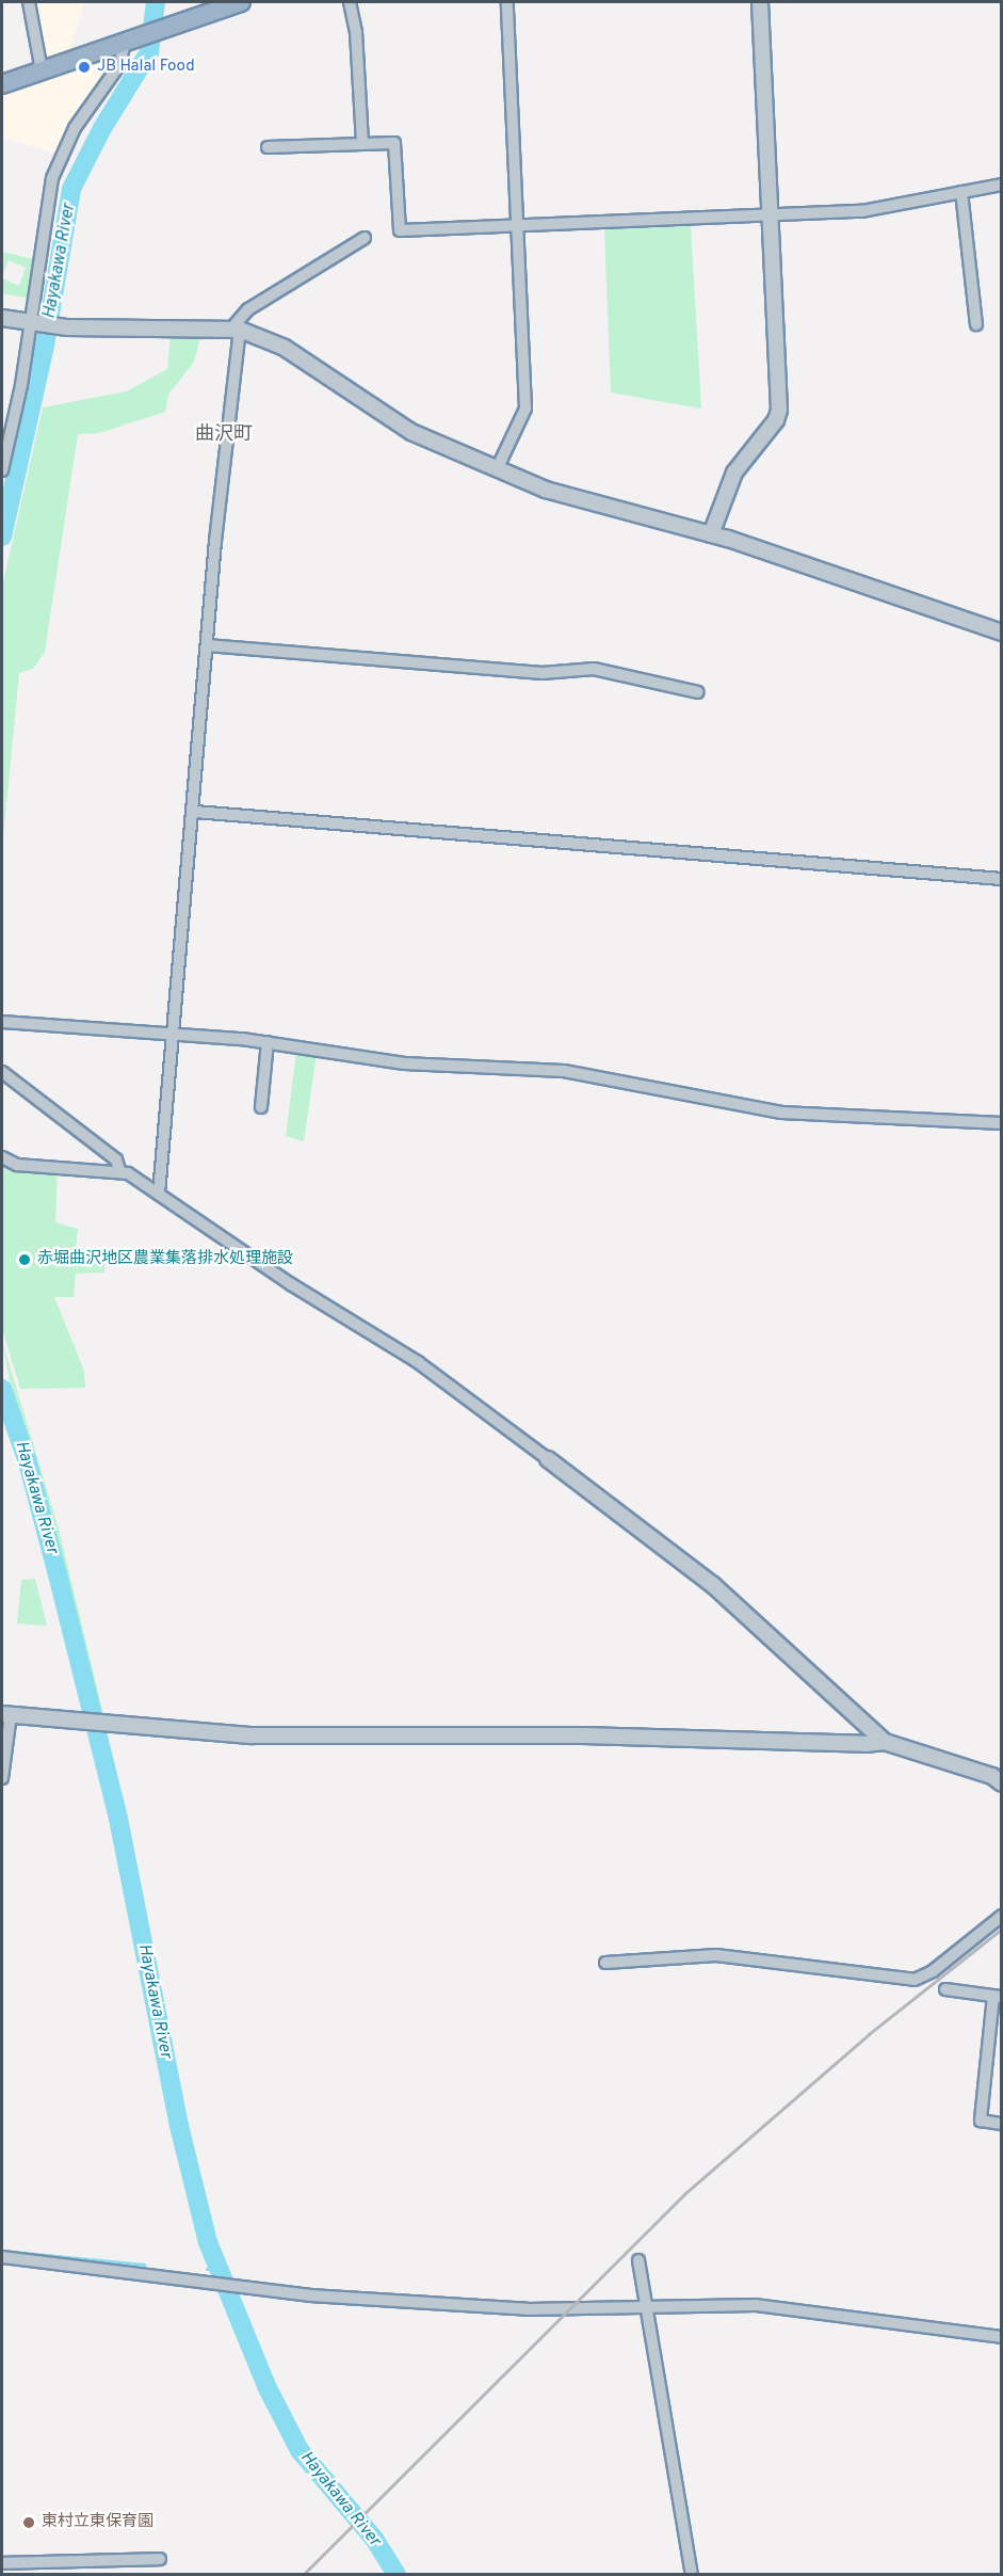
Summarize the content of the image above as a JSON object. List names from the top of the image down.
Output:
{
  "districts": ["曲沢町"],
  "water": ["Hayakawa River"],
  "places": ["JB Halal Food", "赤堀曲沢地区農業集落排水処理施設", "東村立東保育園"]
}
